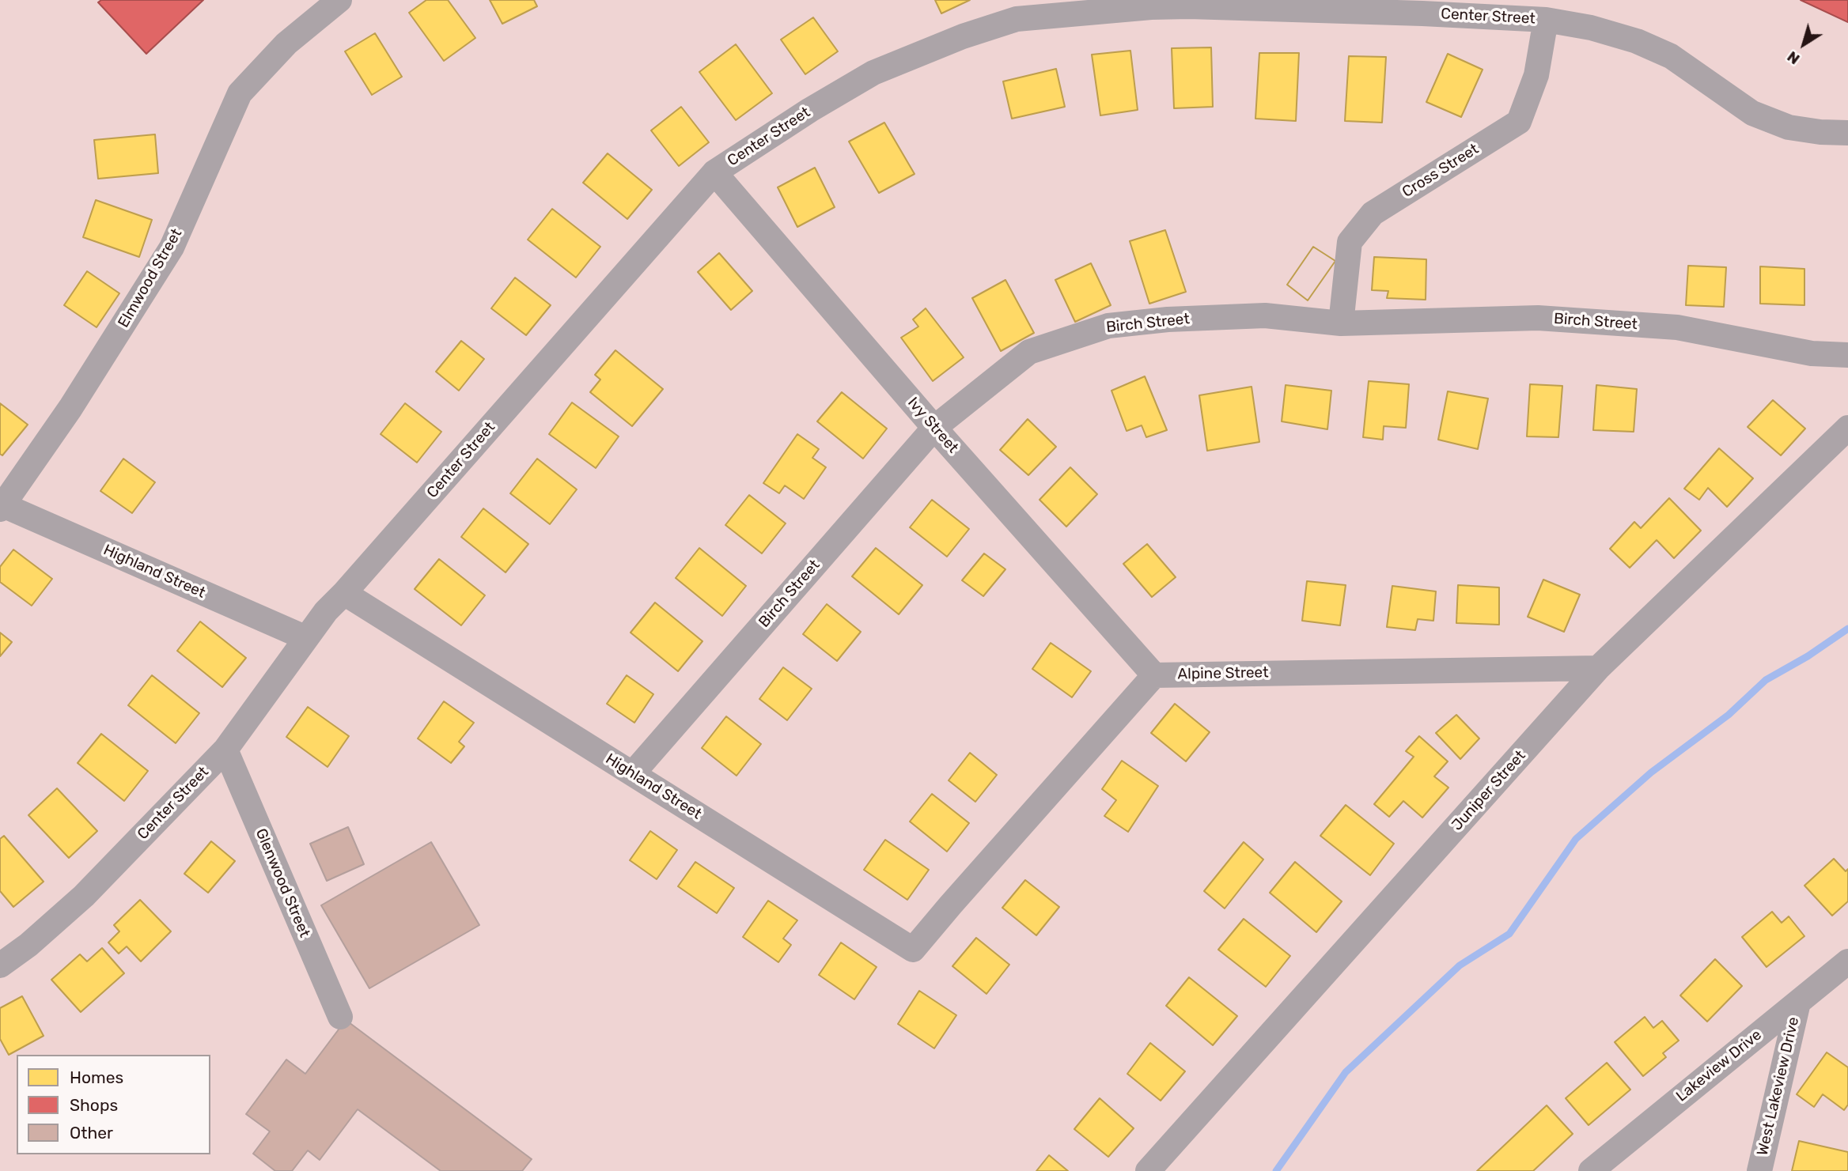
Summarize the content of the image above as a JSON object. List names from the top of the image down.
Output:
{
  "streets": {
    "street": [
      "Center Street",
      "Cross Street",
      "Elmwood Street",
      "Birch Street",
      "Ivy Street",
      "Highland Street",
      "Alpine Street",
      "Juniper Street",
      "Glenwood Street",
      "Lakeview Drive",
      "West Lakeview Drive"
    ]
  },
  "crossings": [
    ["Center Street", "Cross Street"],
    ["Center Street", "Ivy Street"],
    ["Center Street", "Highland Street"],
    ["Center Street", "Glenwood Street"],
    ["Cross Street", "Birch Street"],
    ["Elmwood Street", "Highland Street"],
    ["Birch Street", "Ivy Street"],
    ["Birch Street", "Highland Street"],
    ["Ivy Street", "Highland Street"],
    ["Ivy Street", "Alpine Street"],
    ["Highland Street", "Alpine Street"],
    ["Alpine Street", "Juniper Street"],
    ["Lakeview Drive", "West Lakeview Drive"]
  ],
  "legend": ["Homes", "Shops", "Other"],
  "north": "bottom left"
}
